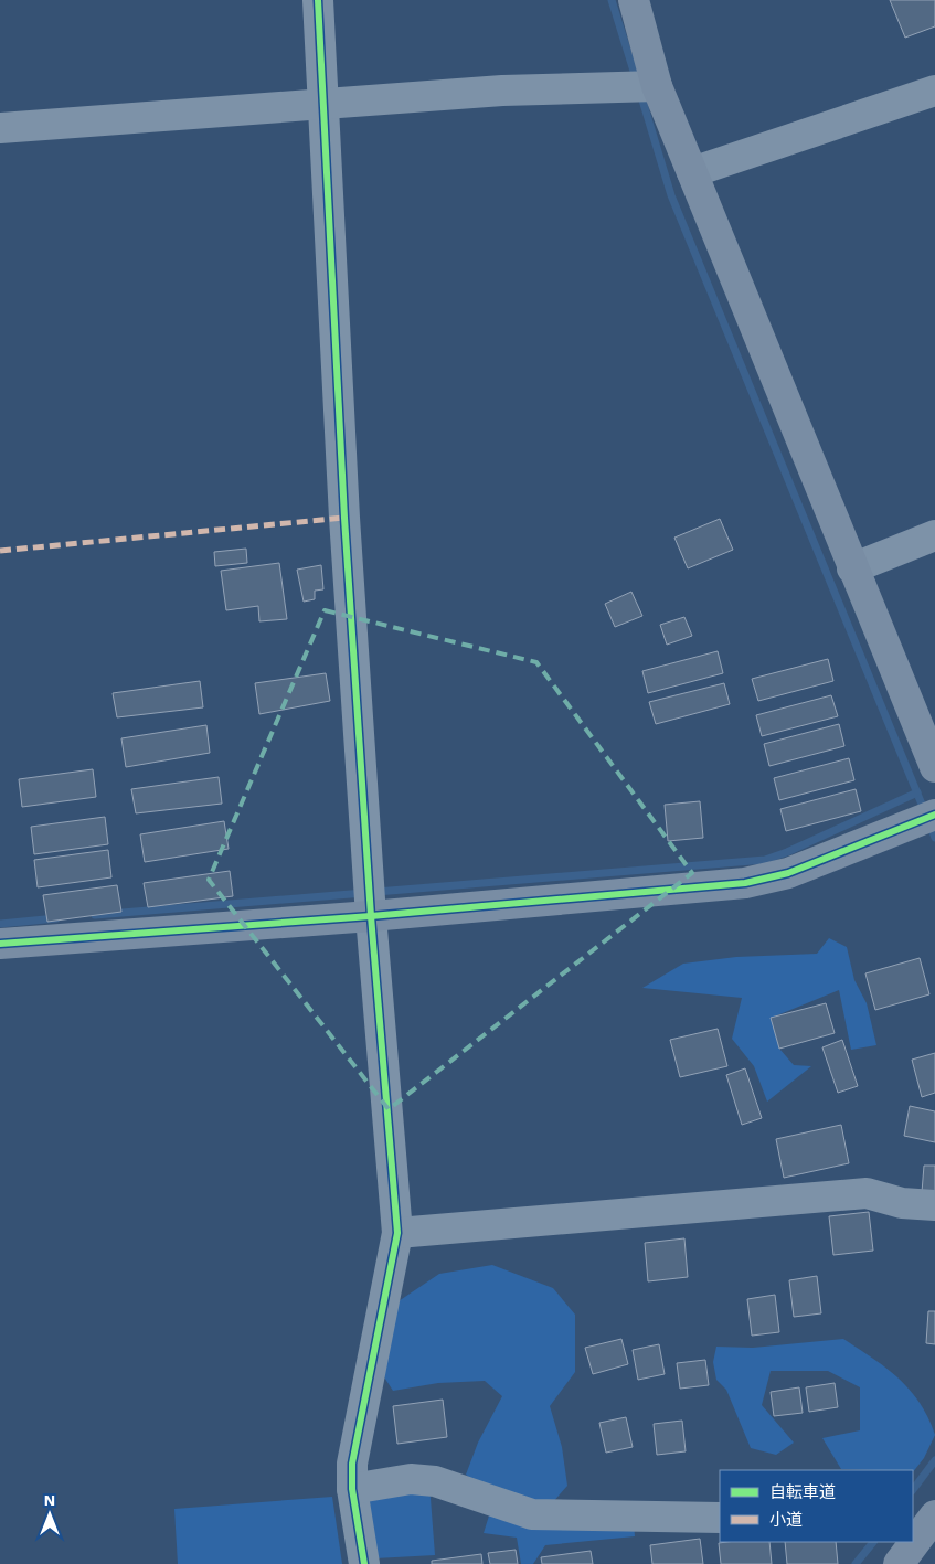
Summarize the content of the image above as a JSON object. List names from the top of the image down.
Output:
{
  "legend": ["自転車道", "小道"],
  "north": "top"
}
